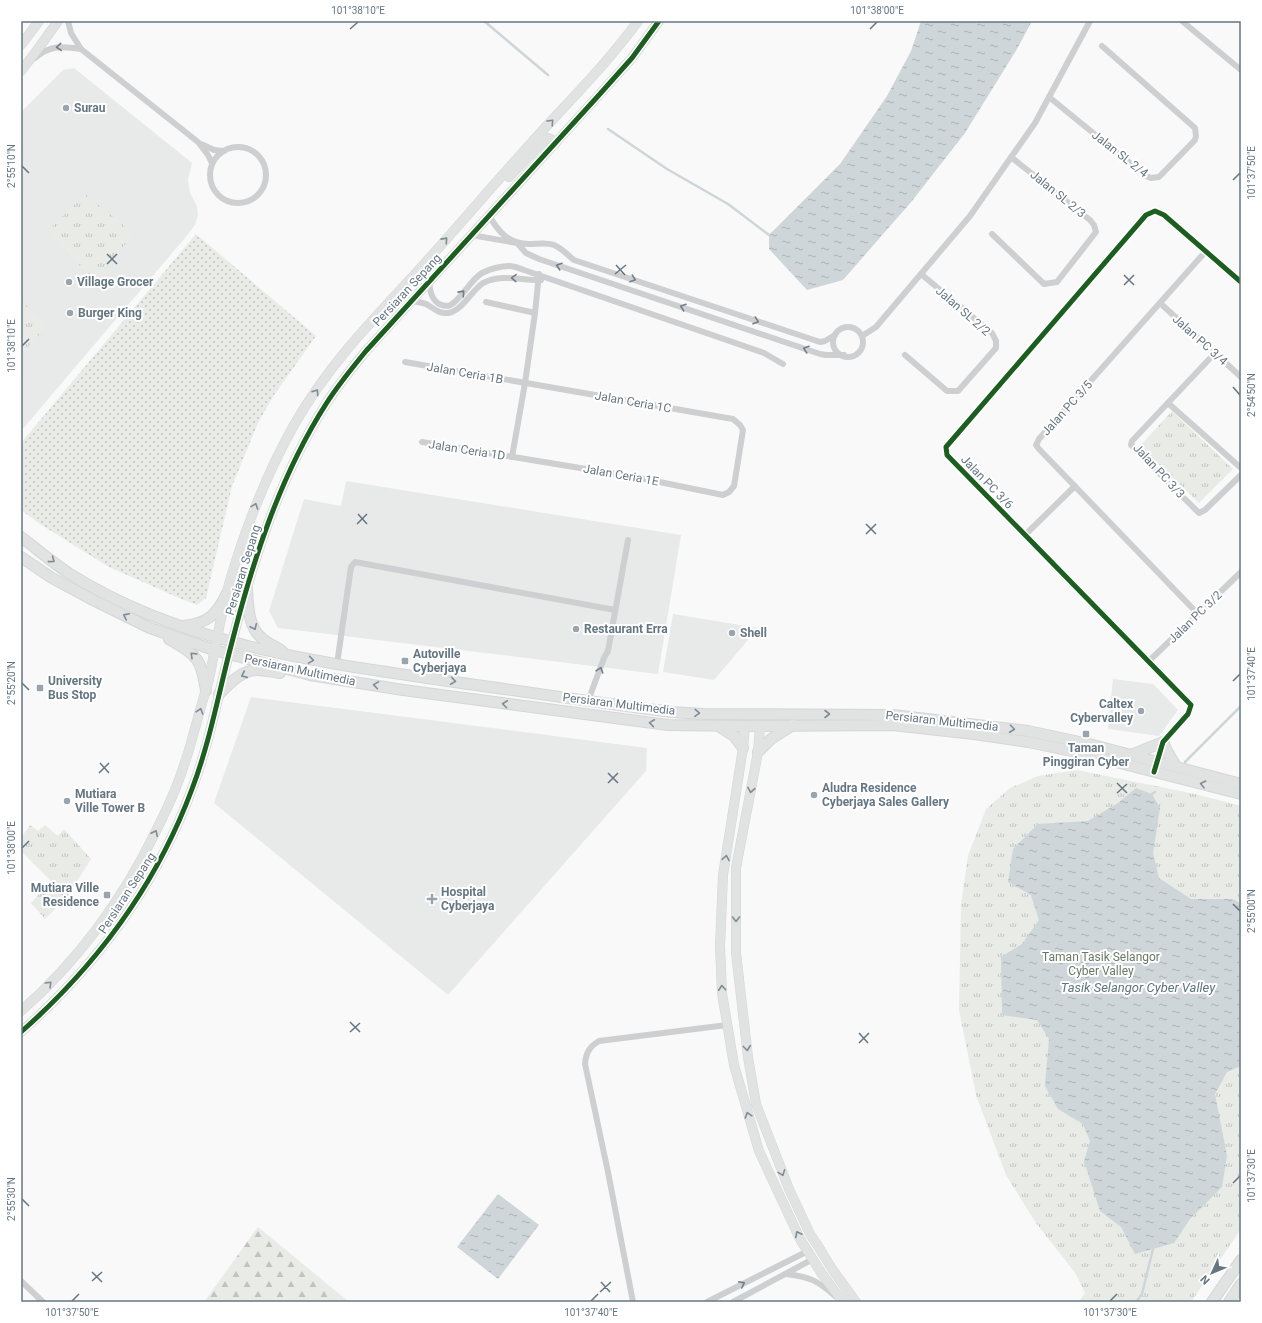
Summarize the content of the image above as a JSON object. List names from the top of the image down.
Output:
{
  "streets": {
    "main road": ["Persiaran Multimedia"],
    "street": [
      "Jalan SL 2/4",
      "Jalan SL 2/3",
      "Persiaran Sepang",
      "Jalan SL 2/2",
      "Jalan PC 3/4",
      "Jalan Ceria 1B",
      "Jalan Ceria 1C",
      "Jalan PC 3/5",
      "Jalan Ceria 1D",
      "Jalan PC 3/3",
      "Jalan Ceria 1E",
      "Jalan PC 3/6",
      "Jalan PC 3/2"
    ]
  },
  "crossings": [
    ["Persiaran Sepang", "Persiaran Multimedia"],
    ["Jalan PC 3/4", "Jalan PC 3/5"],
    ["Jalan PC 3/4", "Jalan PC 3/3"],
    ["Jalan Ceria 1B", "Jalan Ceria 1C"],
    ["Jalan Ceria 1C", "Jalan Ceria 1E"],
    ["Jalan PC 3/5", "Jalan PC 3/6"],
    ["Jalan PC 3/5", "Jalan PC 3/2"],
    ["Jalan Ceria 1D", "Jalan Ceria 1E"],
    ["Jalan PC 3/6", "Jalan PC 3/2"],
    ["Jalan PC 3/6", "Persiaran Multimedia"]
  ],
  "water": ["Tasik Selangor Cyber Valley"],
  "parks": ["Taman Tasik Selangor Cyber Valley"],
  "places": {
    "other": [
      "Surau",
      "Village Grocer",
      "Burger King",
      "Restaurant Erra",
      "Shell",
      "Caltex Cybervalley",
      "Aludra Residence Cyberjaya Sales Gallery",
      "Mutiara Ville Tower B"
    ],
    "transit": [
      "Autoville Cyberjaya",
      "University Bus Stop",
      "Taman Pinggiran Cyber",
      "Mutiara Ville Residence"
    ],
    "health": ["Hospital Cyberjaya"]
  },
  "north": "bottom left",
  "coordinates": [
    "101°38'10\"E",
    "101°38'00\"E",
    "2°55'10\"N",
    "101°37'50\"E",
    "2°54'50\"N",
    "101°37'40\"E",
    "2°55'20\"N",
    "2°55'00\"N",
    "101°37'30\"E",
    "2°55'30\"N"
  ]
}
